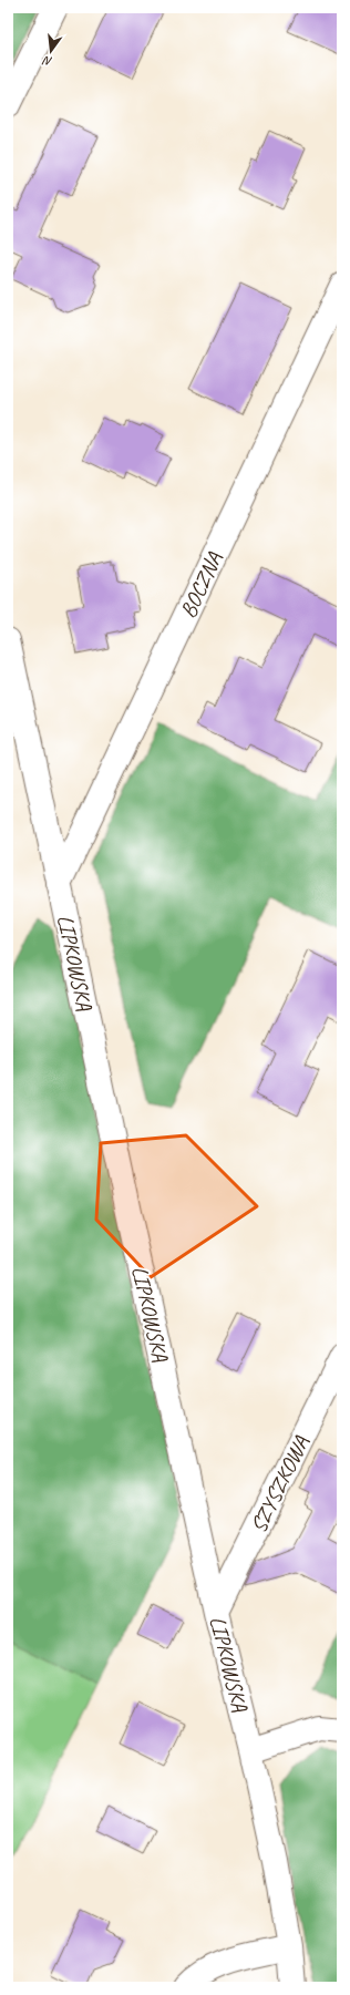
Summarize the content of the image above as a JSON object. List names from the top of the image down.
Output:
{
  "streets": {
    "street": ["BOCZNA", "LIPKOWSKA", "SZYSZKOWA"]
  },
  "crossings": [
    ["BOCZNA", "LIPKOWSKA"],
    ["LIPKOWSKA", "SZYSZKOWA"]
  ],
  "north": "bottom"
}
